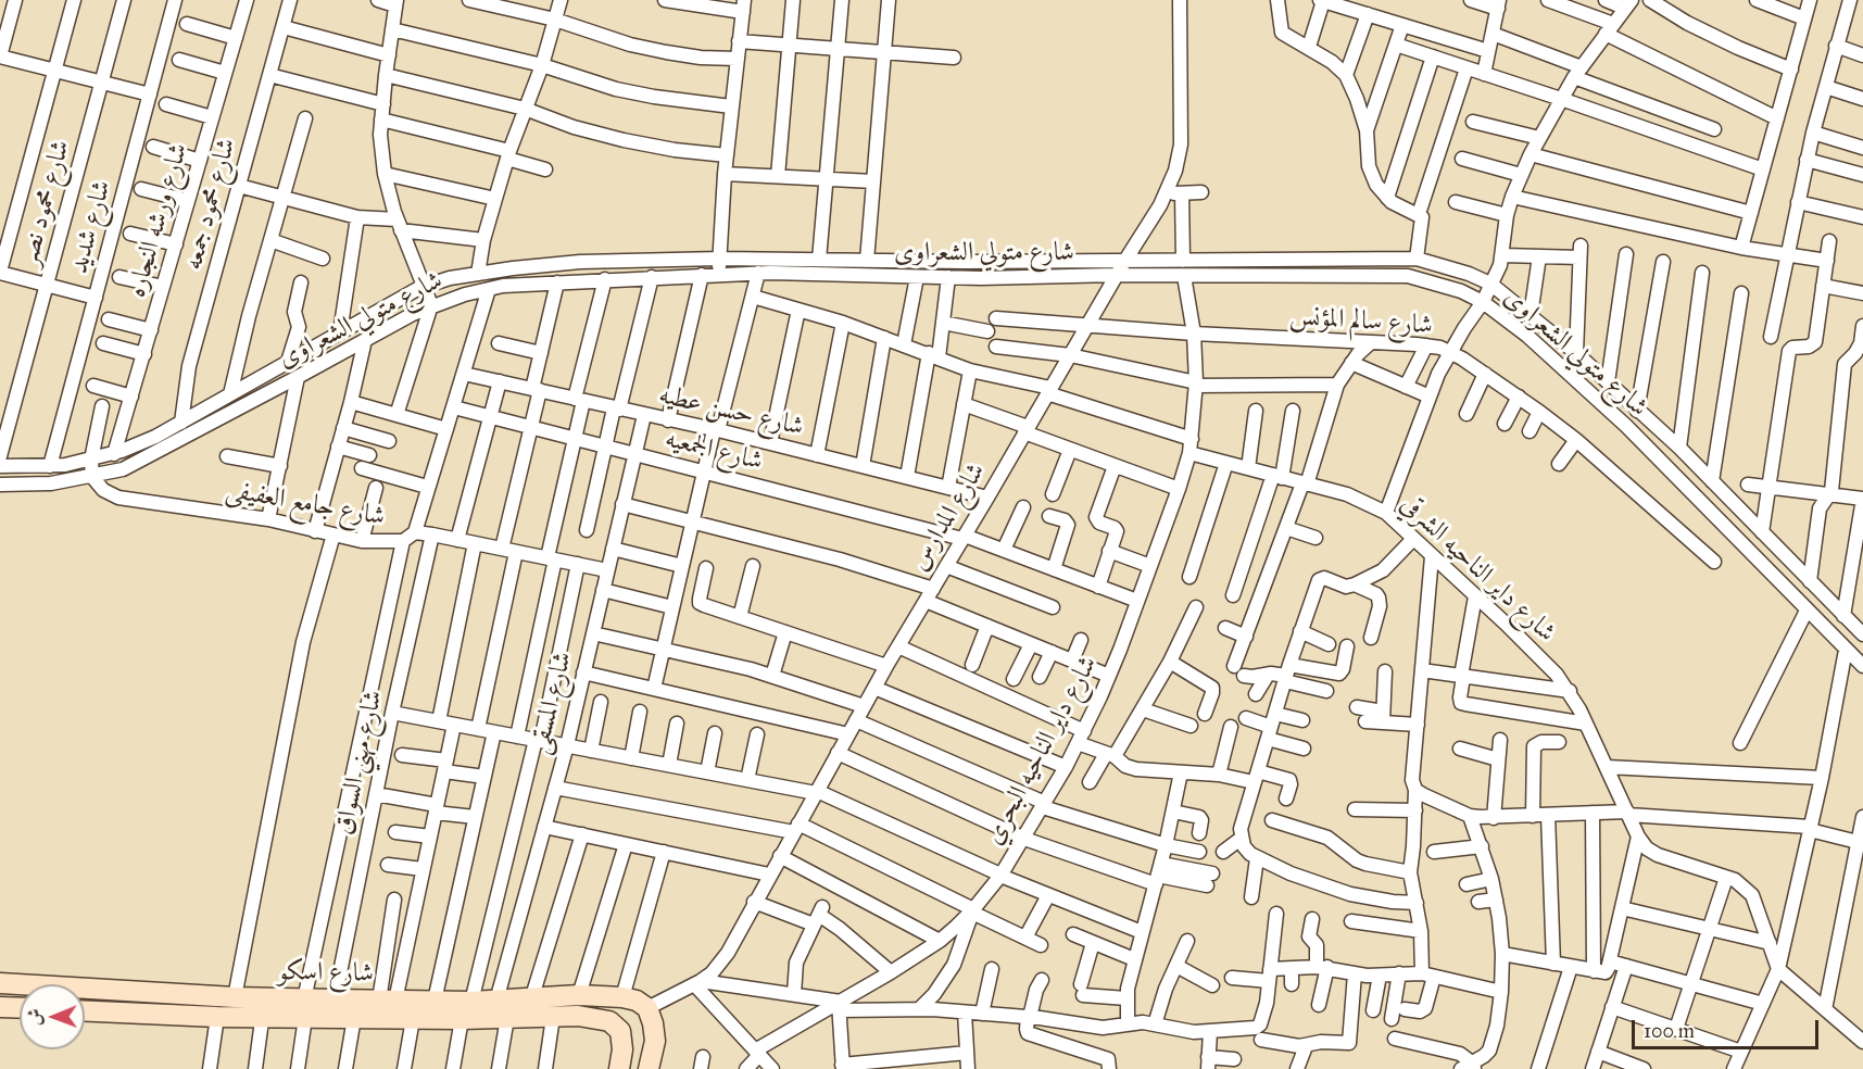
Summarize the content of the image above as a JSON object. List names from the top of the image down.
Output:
{
  "streets": {
    "main road": ["شارع اسكو"],
    "street": [
      "شارع محمود نصر",
      "شارع محمود جمعه",
      "شارع ورشه النجاره",
      "شارع شديد",
      "شارع متولي الشعراوى",
      "شارع سالم المؤنس",
      "شارع حسن عطيه",
      "شارع الجمعيه",
      "شارع جامع العفيفى",
      "شارع المدارس",
      "شارع داير الناحيه الشرقي",
      "شارع المسقى",
      "شارع داير الناحيه البحري",
      "شارع مهني السواق"
    ]
  },
  "crossings": [
    ["شارع محمود جمعه", "شارع متولي الشعراوى"],
    ["شارع ورشه النجاره", "شارع متولي الشعراوى"],
    ["شارع شديد", "شارع متولي الشعراوى"],
    ["شارع متولي الشعراوى", "شارع جامع العفيفى"],
    ["شارع متولي الشعراوى", "شارع المدارس"],
    ["شارع متولي الشعراوى", "شارع داير الناحيه البحري"],
    ["شارع سالم المؤنس", "شارع المدارس"],
    ["شارع سالم المؤنس", "شارع داير الناحيه البحري"],
    ["شارع حسن عطيه", "شارع المدارس"],
    ["شارع حسن عطيه", "شارع المسقى"],
    ["شارع الجمعيه", "شارع المدارس"],
    ["شارع الجمعيه", "شارع المسقى"],
    ["شارع الجمعيه", "شارع داير الناحيه البحري"],
    ["شارع جامع العفيفى", "شارع المسقى"],
    ["شارع جامع العفيفى", "شارع مهني السواق"],
    ["شارع المدارس", "شارع اسكو"],
    ["شارع داير الناحيه الشرقي", "شارع داير الناحيه البحري"],
    ["شارع المسقى", "شارع اسكو"],
    ["شارع مهني السواق", "شارع اسكو"]
  ],
  "scale_bar": "100 m",
  "north": "left"
}
